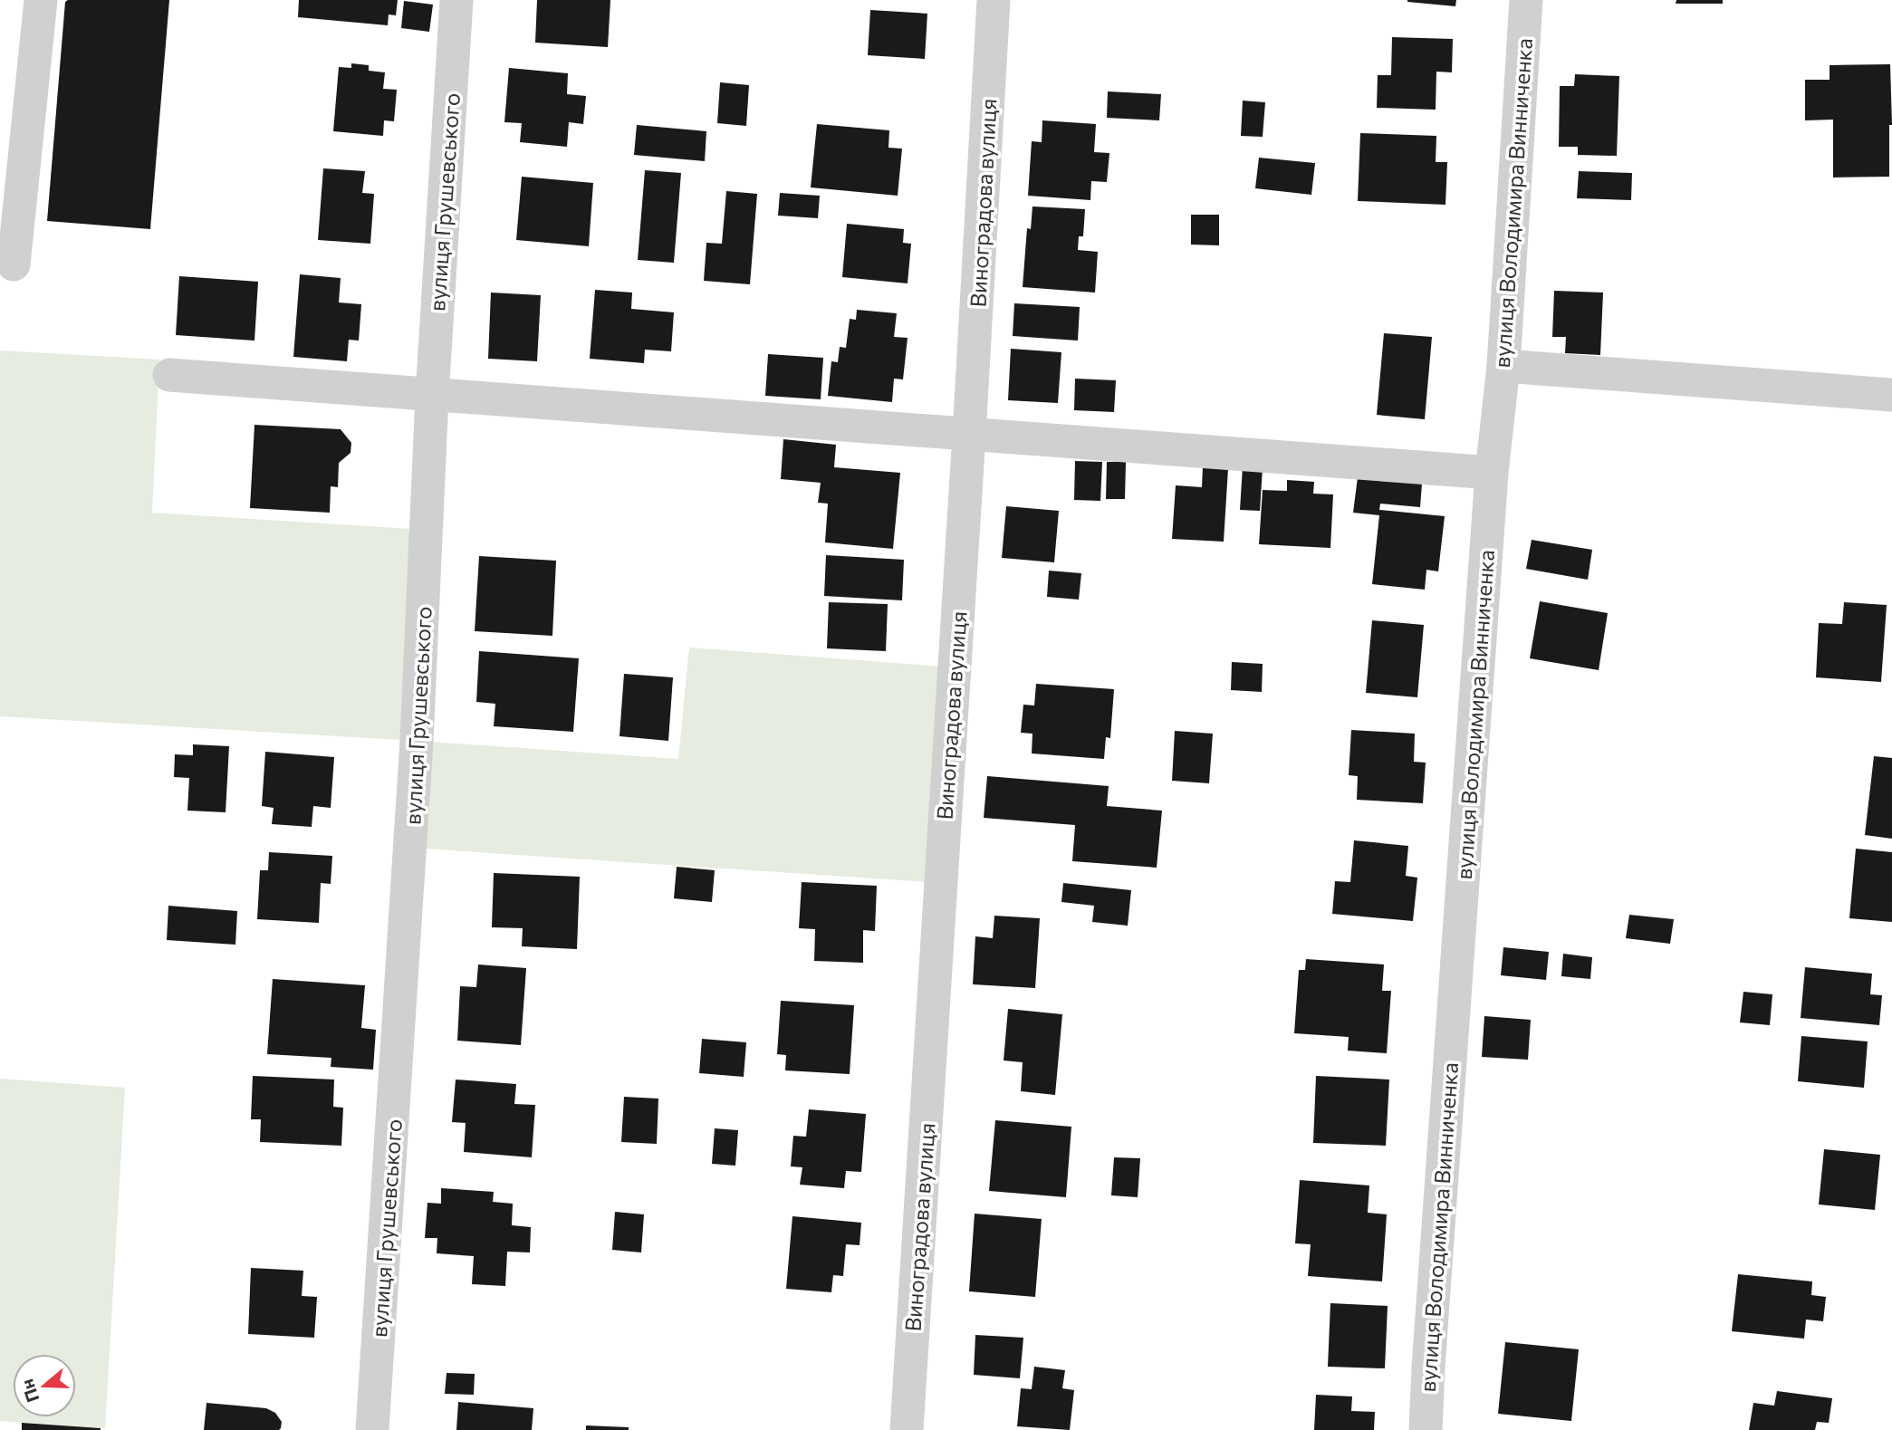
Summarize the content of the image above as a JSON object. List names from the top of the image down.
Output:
{
  "streets": {
    "street": ["вулиця Грушевського", "Виноградова вулиця", "вулиця Володимира Винниченка"]
  },
  "north": "left"
}
